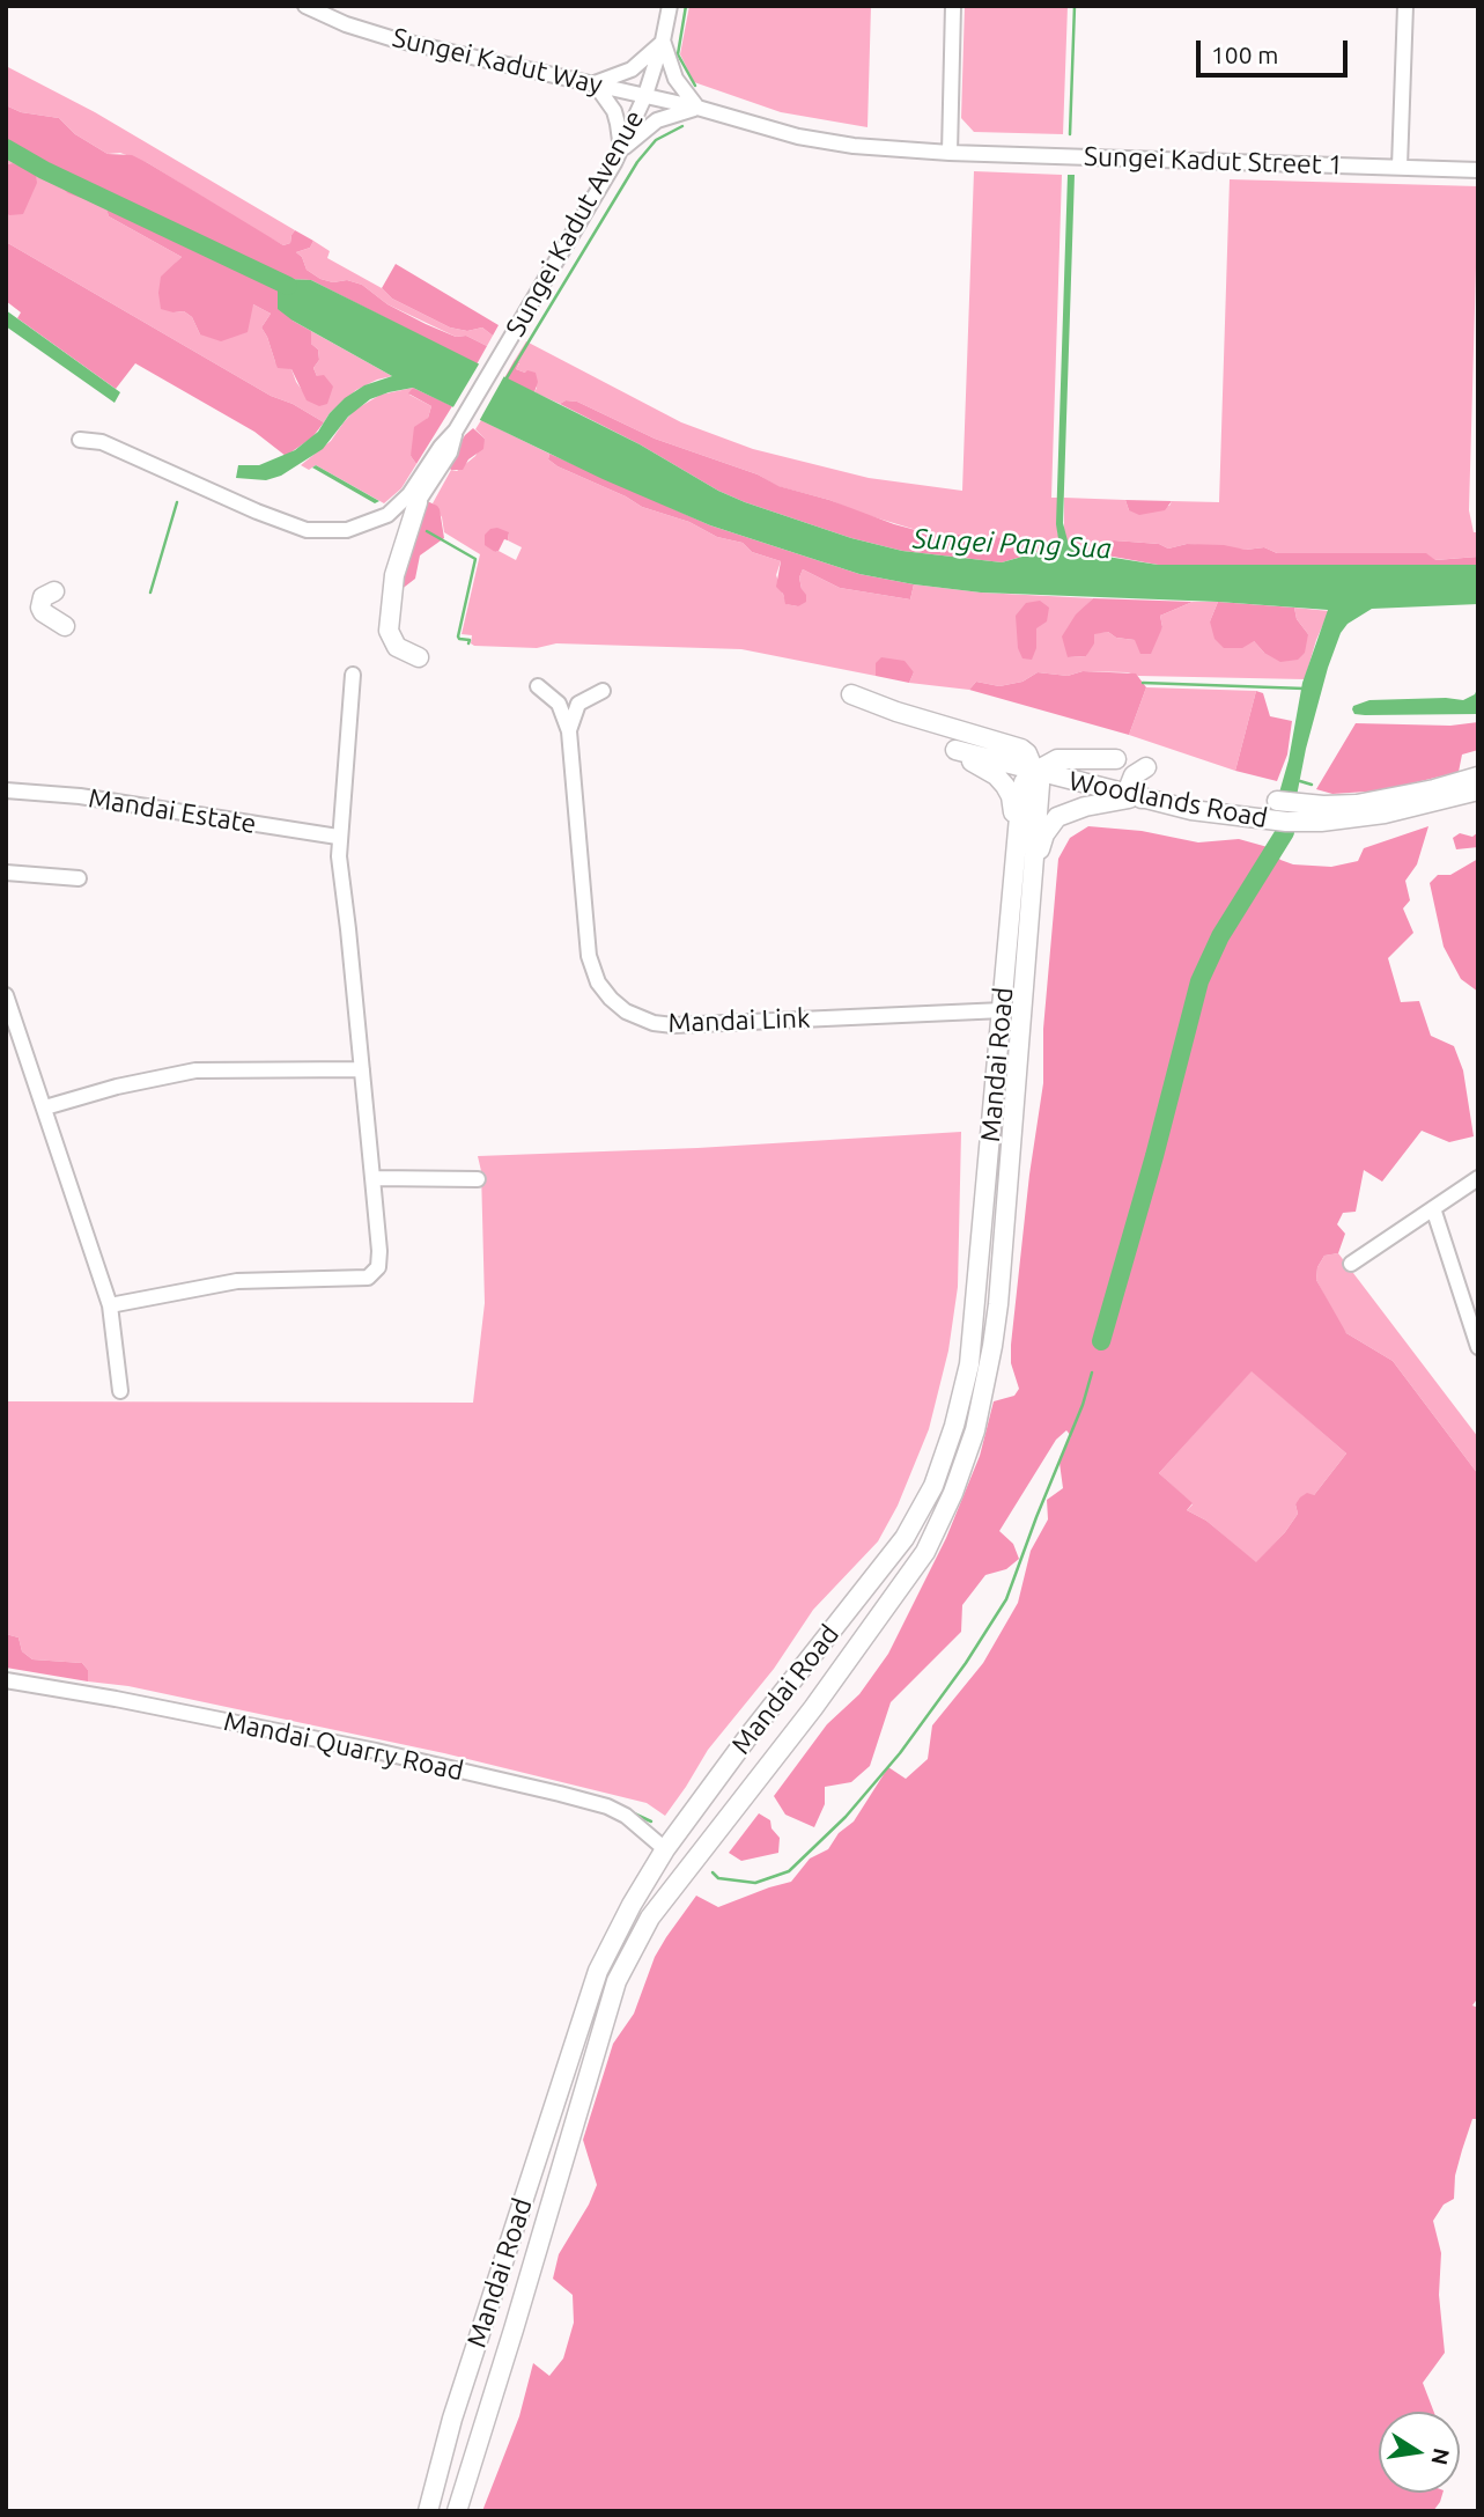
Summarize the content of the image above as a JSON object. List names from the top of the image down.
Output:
{
  "streets": {
    "main road": ["Woodlands Road", "Mandai Road"],
    "street": [
      "Sungei Kadut Way",
      "Sungei Kadut Street 1",
      "Sungei Kadut Avenue",
      "Mandai Estate",
      "Mandai Link",
      "Mandai Quarry Road"
    ]
  },
  "crossings": [
    ["Sungei Kadut Way", "Sungei Kadut Street 1"],
    ["Sungei Kadut Way", "Sungei Kadut Avenue"],
    ["Sungei Kadut Street 1", "Sungei Kadut Avenue"],
    ["Woodlands Road", "Mandai Road"],
    ["Mandai Link", "Mandai Road"],
    ["Mandai Road", "Mandai Quarry Road"]
  ],
  "water": ["Sungei Pang Sua"],
  "scale_bar": "100 m",
  "north": "right"
}
